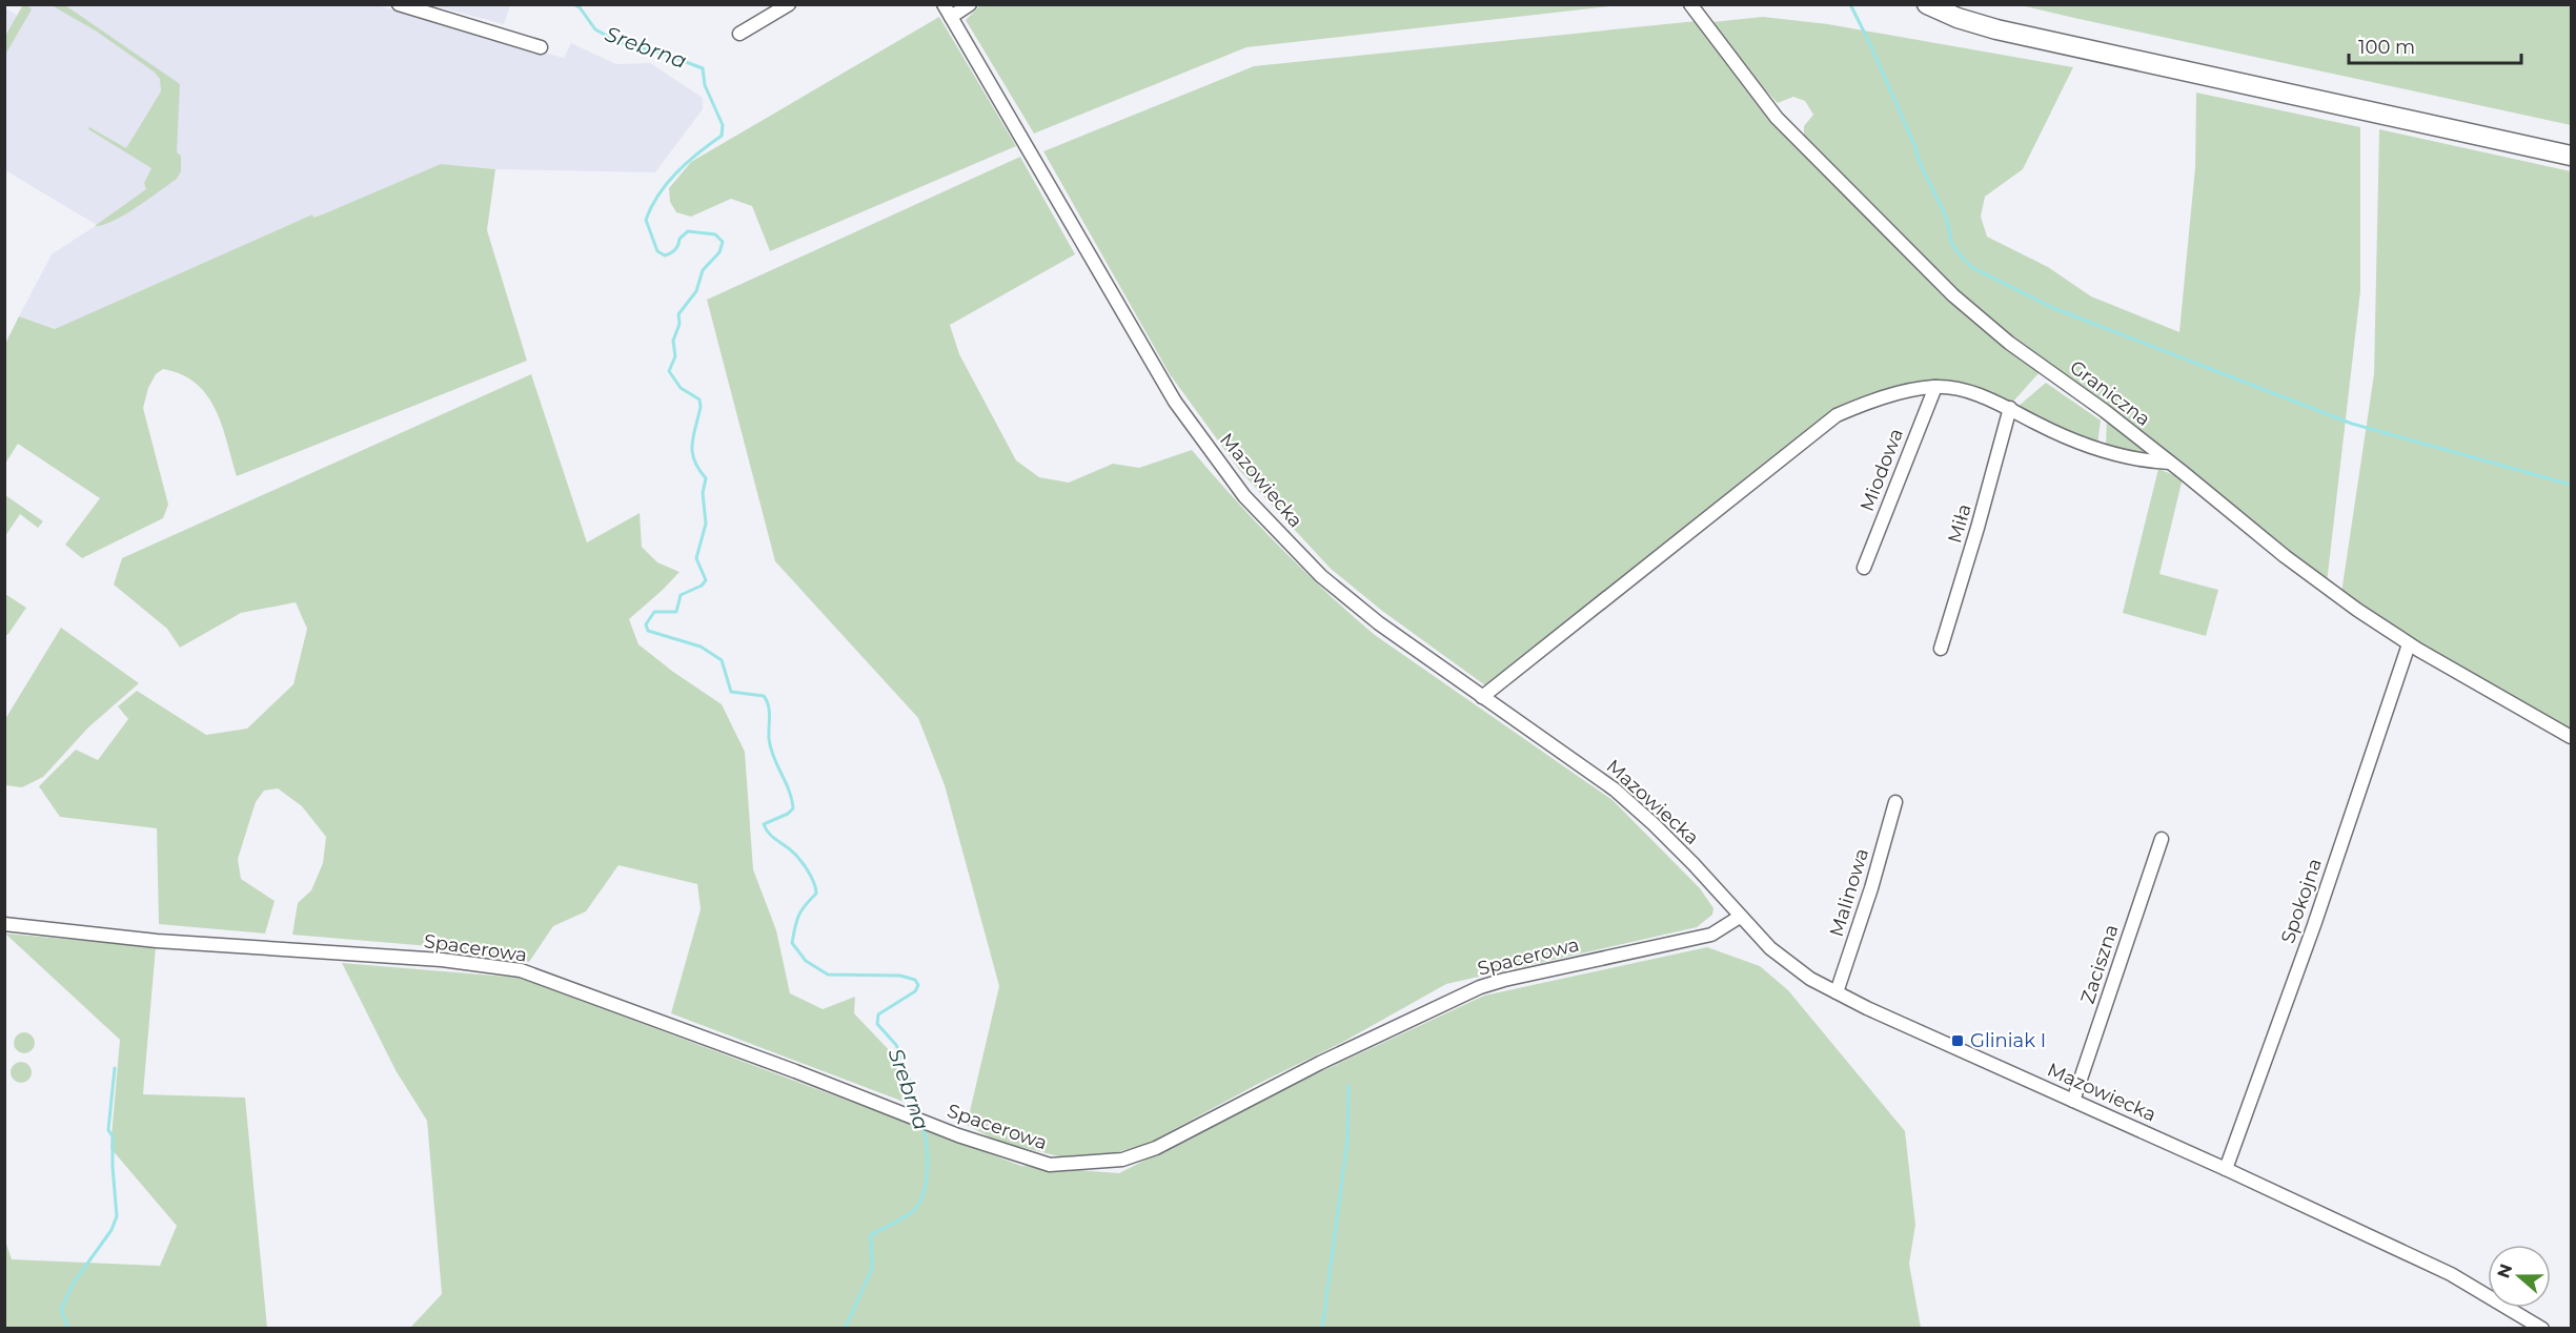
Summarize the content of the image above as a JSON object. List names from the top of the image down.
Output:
{
  "streets": {
    "street": [
      "Graniczna",
      "Miodowa",
      "Mazowiecka",
      "Miła",
      "Malinowa",
      "Spokojna",
      "Spacerowa",
      "Zaciszna"
    ]
  },
  "crossings": [
    ["Graniczna", "Spokojna"],
    ["Mazowiecka", "Malinowa"],
    ["Mazowiecka", "Spokojna"],
    ["Mazowiecka", "Spacerowa"],
    ["Mazowiecka", "Zaciszna"]
  ],
  "water": ["Srebrna"],
  "places": {
    "transit": ["Gliniak I"]
  },
  "scale_bar": "100 m",
  "north": "left"
}
